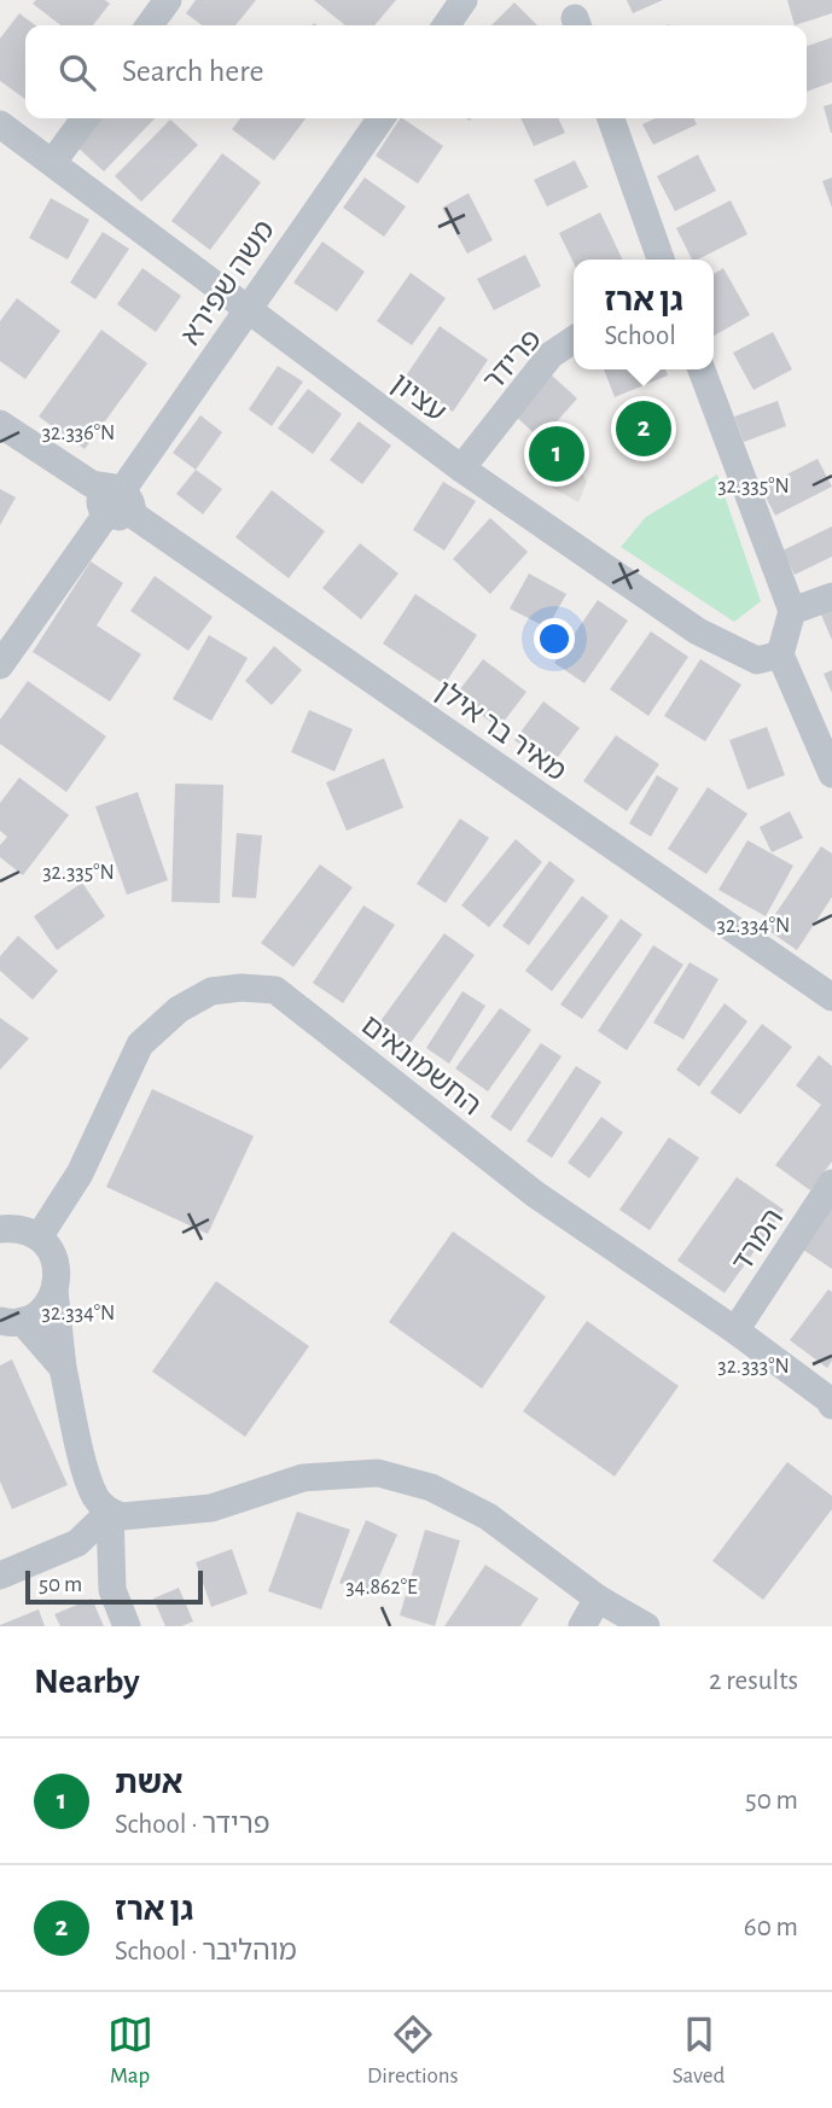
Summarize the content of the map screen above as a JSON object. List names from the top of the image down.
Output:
{
  "streets": {
    "street": [
      "משה שפירא",
      "פרידר",
      "עציון",
      "מאיר בר אילן",
      "החשמונאים",
      "המרד"
    ]
  },
  "crossings": [
    ["משה שפירא", "עציון"],
    ["משה שפירא", "מאיר בר אילן"],
    ["פרידר", "עציון"],
    ["החשמונאים", "המרד"]
  ],
  "scale_bar": "50 m",
  "page": {
    "search": "Search here",
    "popup": ["גן ארז", "School"],
    "pins": ["2", "1"],
    "scale": "50 m",
    "heading": ["Nearby", "2 results"],
    "list": [
      {
        "mark": "1",
        "name": "אשת",
        "note": "School · פרידר",
        "value": "50 m"
      },
      {
        "mark": "2",
        "name": "גן ארז",
        "note": "School · מוהליבר",
        "value": "60 m"
      }
    ],
    "nav": ["Map", "Directions", "Saved"]
  },
  "coordinates": [
    "32.336°N",
    "32.335°N",
    "32.334°N",
    "32.333°N",
    "34.862°E"
  ]
}
